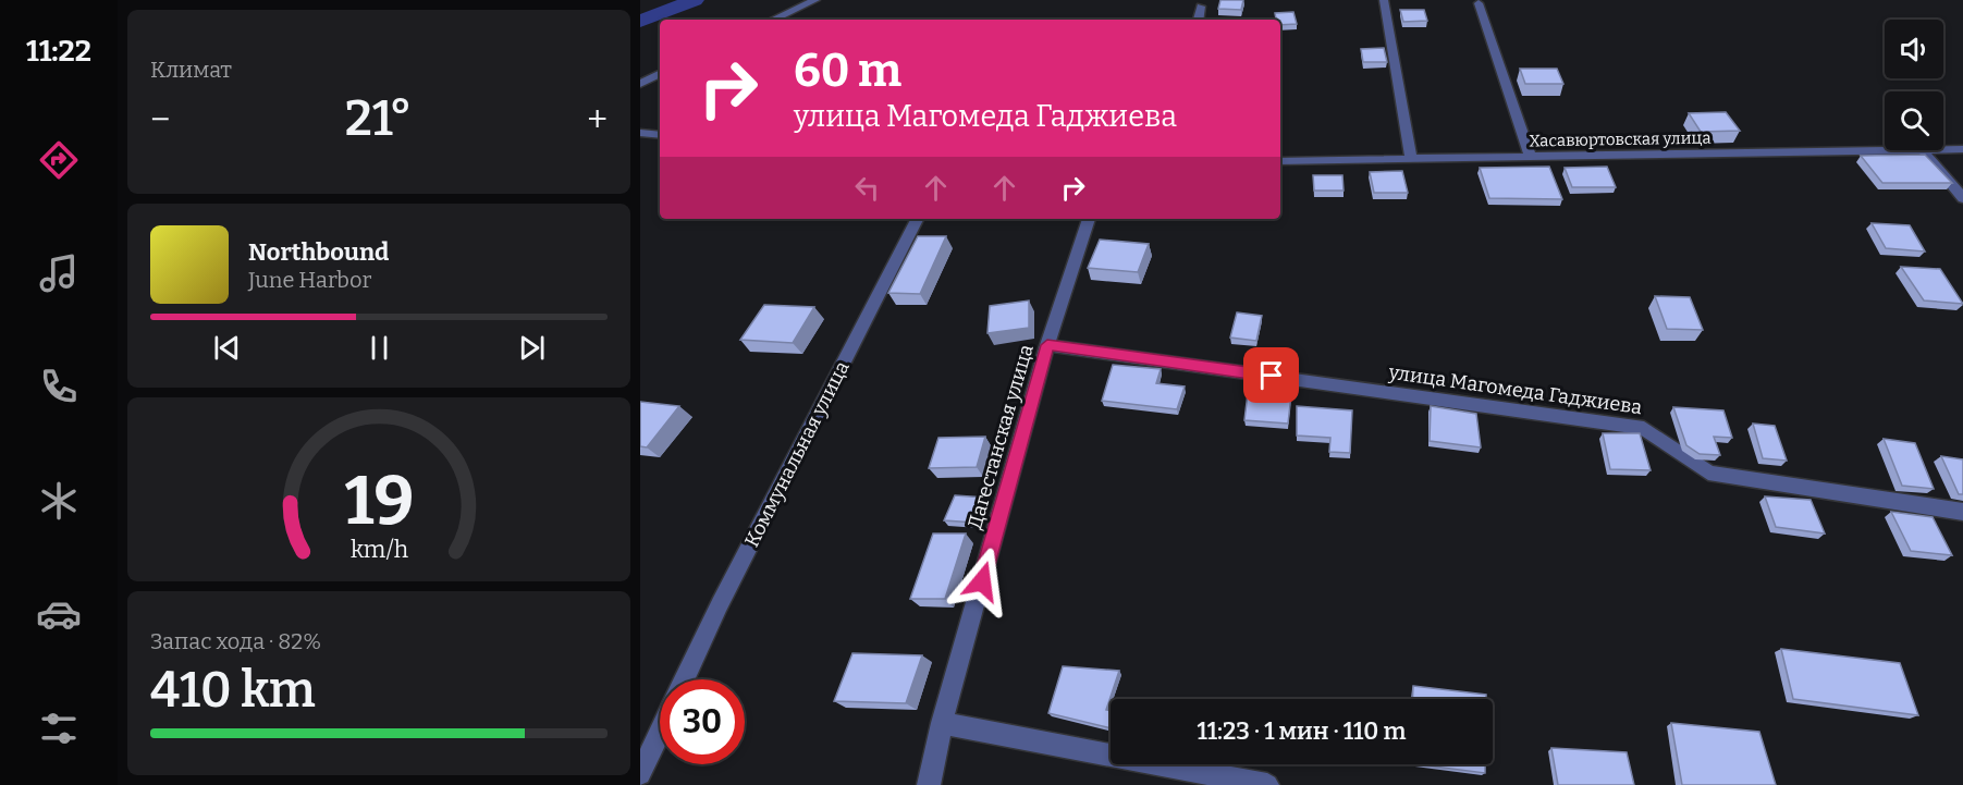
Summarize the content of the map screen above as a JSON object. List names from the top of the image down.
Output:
{
  "streets": {
    "street": [
      "Хасавюртовская улица",
      "улица Магомеда Гаджиева",
      "Дагестанская улица",
      "Коммунальная улица"
    ]
  },
  "crossings": [
    ["улица Магомеда Гаджиева", "Дагестанская улица"]
  ],
  "page": {
    "tabs": "11:22",
    "tile": [
      "Климат",
      ["Запас хода · 82%", "410 km"]
    ],
    "turn": ["60 m", "улица Магомеда Гаджиева"],
    "heat": ["−", "21°", "+"],
    "song": ["Northbound", "June Harbor"],
    "limit": "30",
    "trip": "11:23 · 1 мин · 110 m",
    "gauge": ["19", "km/h"]
  }
}
